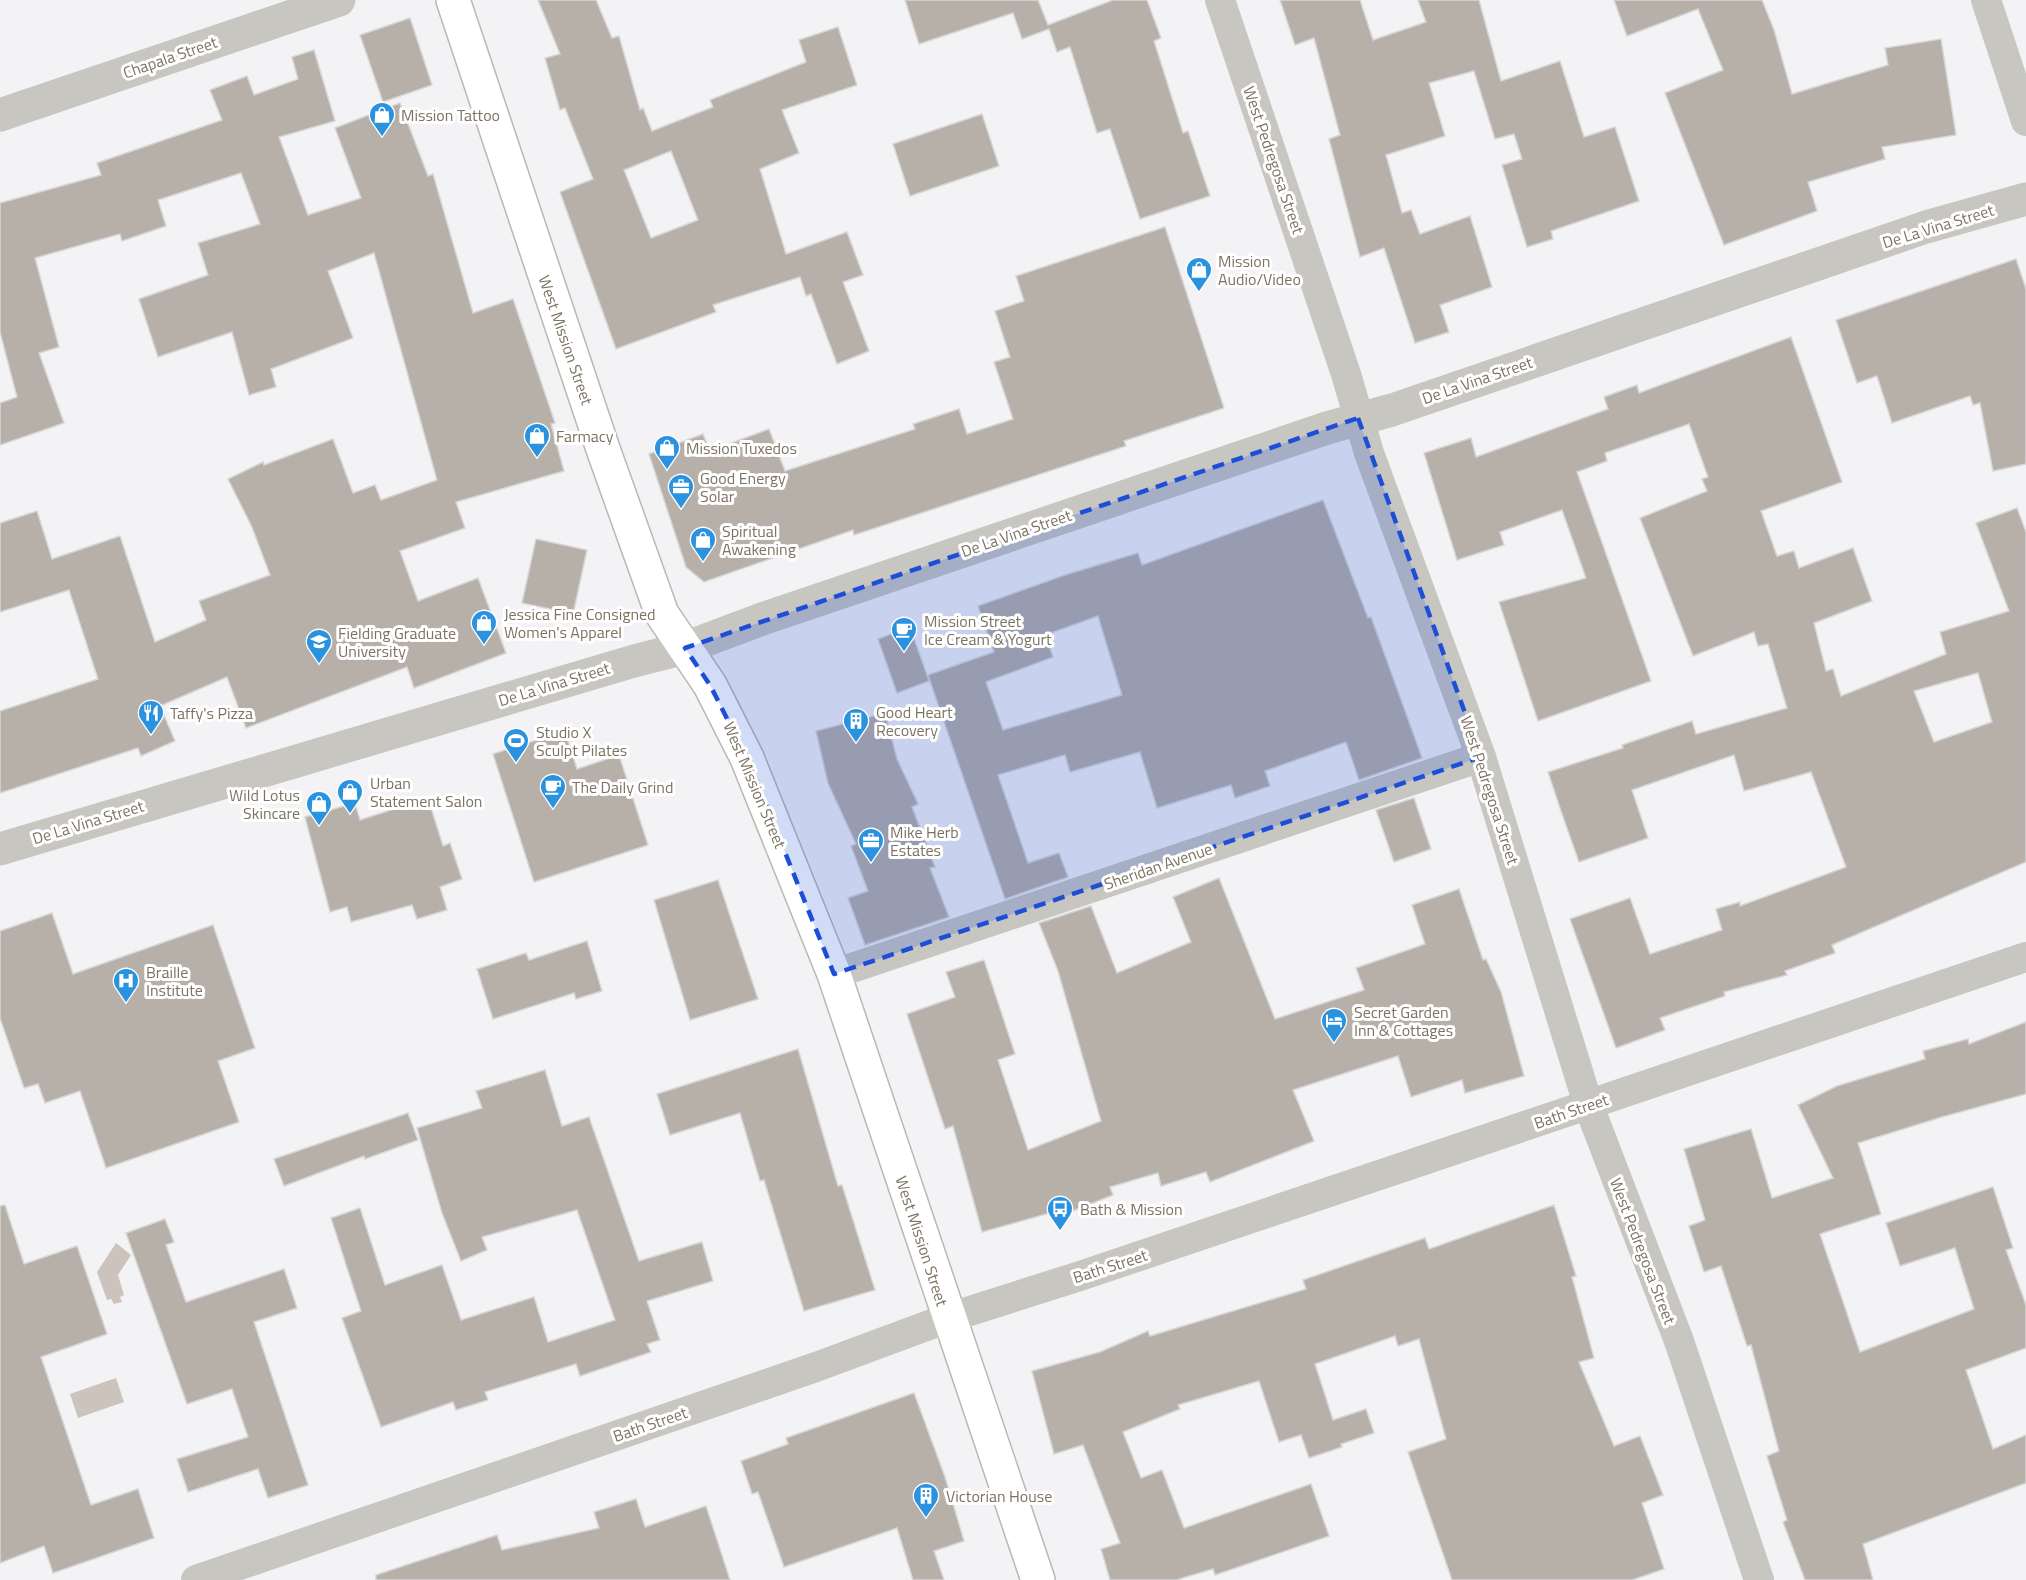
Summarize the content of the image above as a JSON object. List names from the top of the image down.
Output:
{
  "streets": {
    "main road": ["West Mission Street"],
    "street": [
      "Chapala Street",
      "West Pedregosa Street",
      "De La Vina Street",
      "Sheridan Avenue",
      "Bath Street"
    ]
  },
  "crossings": [
    ["West Pedregosa Street", "De La Vina Street"],
    ["West Pedregosa Street", "Sheridan Avenue"],
    ["West Pedregosa Street", "Bath Street"],
    ["De La Vina Street", "West Mission Street"],
    ["West Mission Street", "Sheridan Avenue"],
    ["West Mission Street", "Bath Street"]
  ],
  "places": {
    "shop": [
      "Mission Tattoo",
      "Mission Audio/Video",
      "Farmacy",
      "Mission Tuxedos",
      "Spiritual Awakening",
      "Jessica Fine Consigned Women's Apparel",
      "Urban Statement Salon",
      "Wild Lotus Skincare"
    ],
    "office": ["Good Energy Solar", "Mike Herb Estates"],
    "cafe": ["Mission Street Ice Cream & Yogurt", "The Daily Grind"],
    "school or university": ["Fielding Graduate University"],
    "restaurant": ["Taffy's Pizza"],
    "building": ["Good Heart Recovery", "Victorian House"],
    "sports": ["Studio X Sculpt Pilates"],
    "hospital": ["Braille Institute"],
    "hotel": ["Secret Garden Inn & Cottages"],
    "bus stop": ["Bath & Mission"]
  }
}
